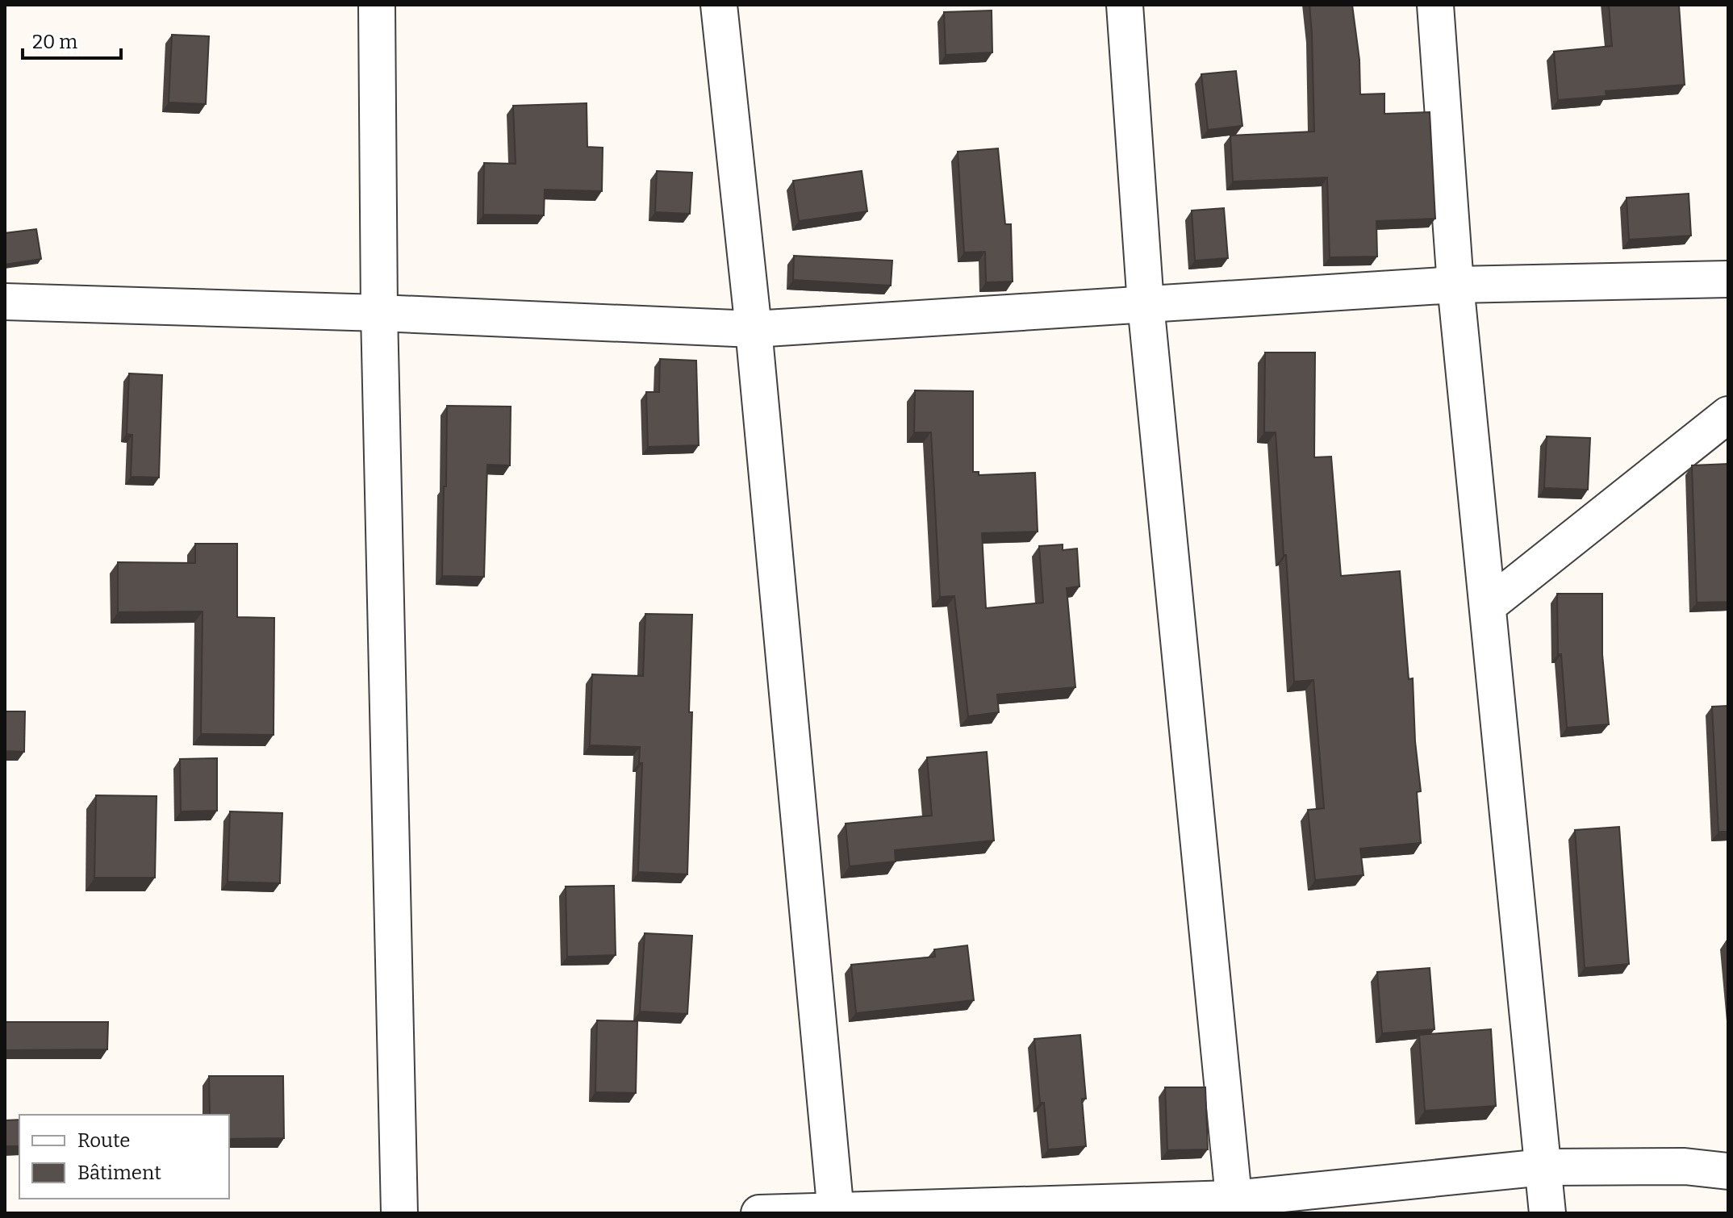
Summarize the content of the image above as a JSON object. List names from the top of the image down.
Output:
{
  "legend": ["Route", "Bâtiment"],
  "scale_bar": "20 m"
}
